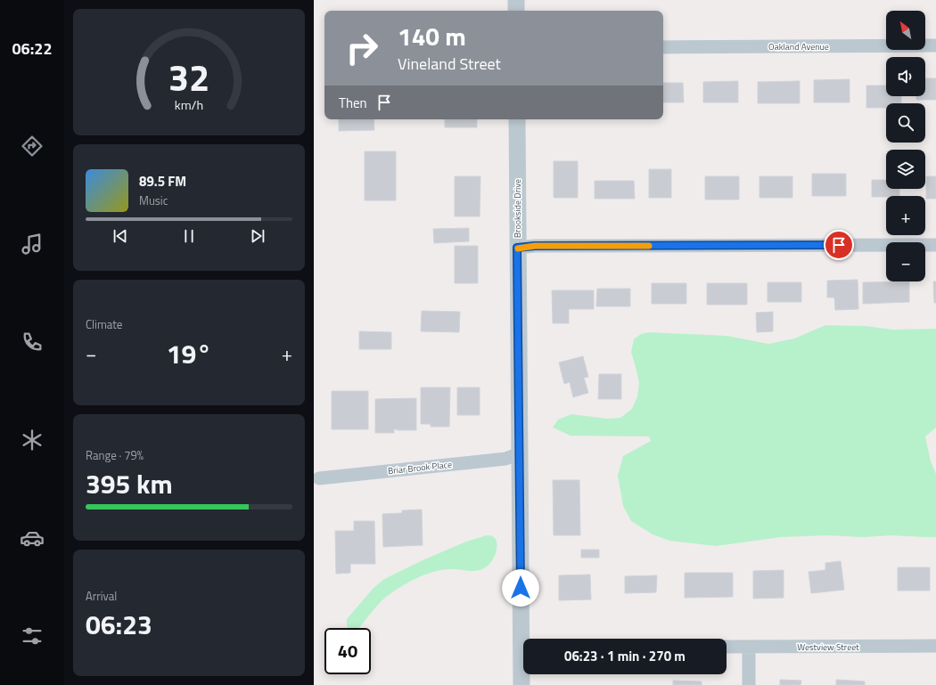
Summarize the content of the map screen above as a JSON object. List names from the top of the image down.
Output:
{
  "streets": {
    "street": [
      "Oakland Avenue",
      "Brookside Drive",
      "Briar Brook Place",
      "Westview Street"
    ]
  },
  "crossings": [
    ["Brookside Drive", "Briar Brook Place"]
  ],
  "north": "top left",
  "page": {
    "tabs": "06:22",
    "map_buttons": ["+", "−"],
    "turn": ["140 m", "Vineland Street"],
    "then": "Then",
    "song": ["89.5 FM", "Music"],
    "tile": [
      "Climate",
      ["Range · 79%", "395 km"],
      ["Arrival", "06:23"]
    ],
    "heat": ["−", "19°", "+"],
    "limit": "40",
    "trip": "06:23 · 1 min · 270 m",
    "gauge": ["32", "km/h"]
  }
}
